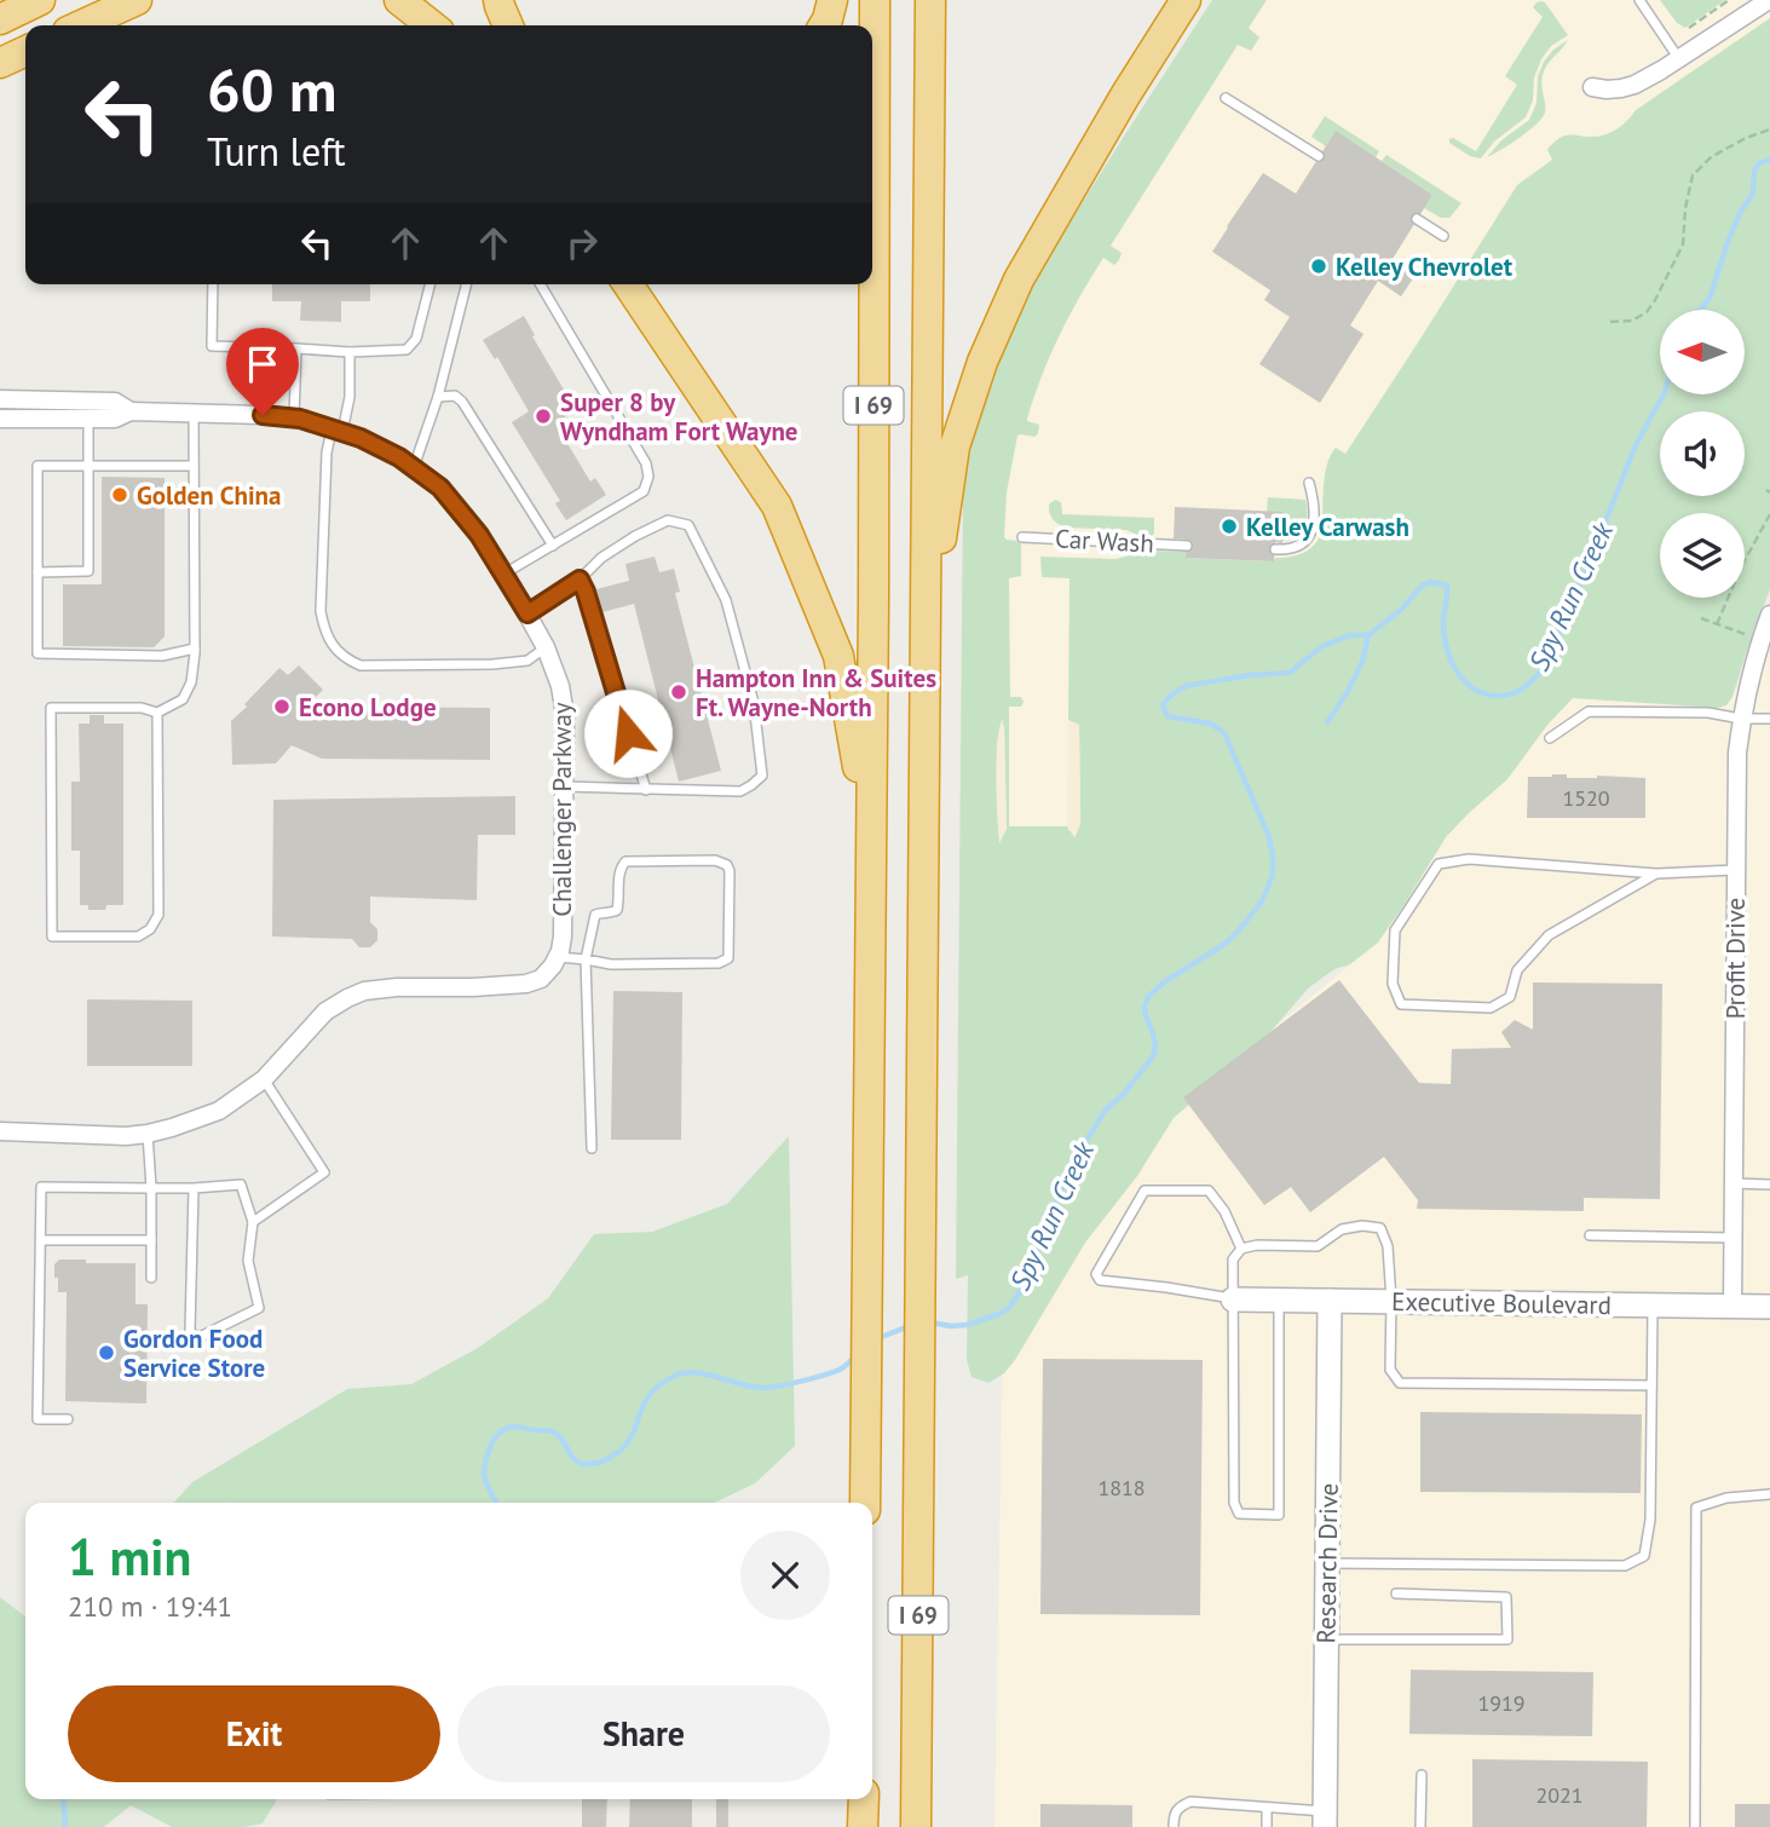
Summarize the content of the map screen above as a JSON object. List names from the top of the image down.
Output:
{
  "streets": {
    "highway": ["I 69"],
    "street": [
      "Challenger Parkway",
      "Profit Drive",
      "Executive Boulevard",
      "Research Drive"
    ],
    "lane": ["Car Wash"]
  },
  "crossings": [
    ["Profit Drive", "Executive Boulevard"],
    ["Executive Boulevard", "Research Drive"]
  ],
  "water": ["Spy Run Creek"],
  "places": [
    "Kelley Chevrolet",
    "Super 8 by Wyndham Fort Wayne",
    "Golden China",
    "Kelley Carwash",
    "Hampton Inn & Suites Ft. Wayne-North",
    "Econo Lodge",
    "Gordon Food Service Store"
  ],
  "house_numbers": [
    "1520",
    "1818",
    "1919",
    "2021"
  ],
  "north": "left",
  "page": {
    "turn": ["60 m", "Turn left"],
    "heading": ["1 min", "210 m · 19:41"],
    "buttons": ["Exit", "Share"]
  }
}
